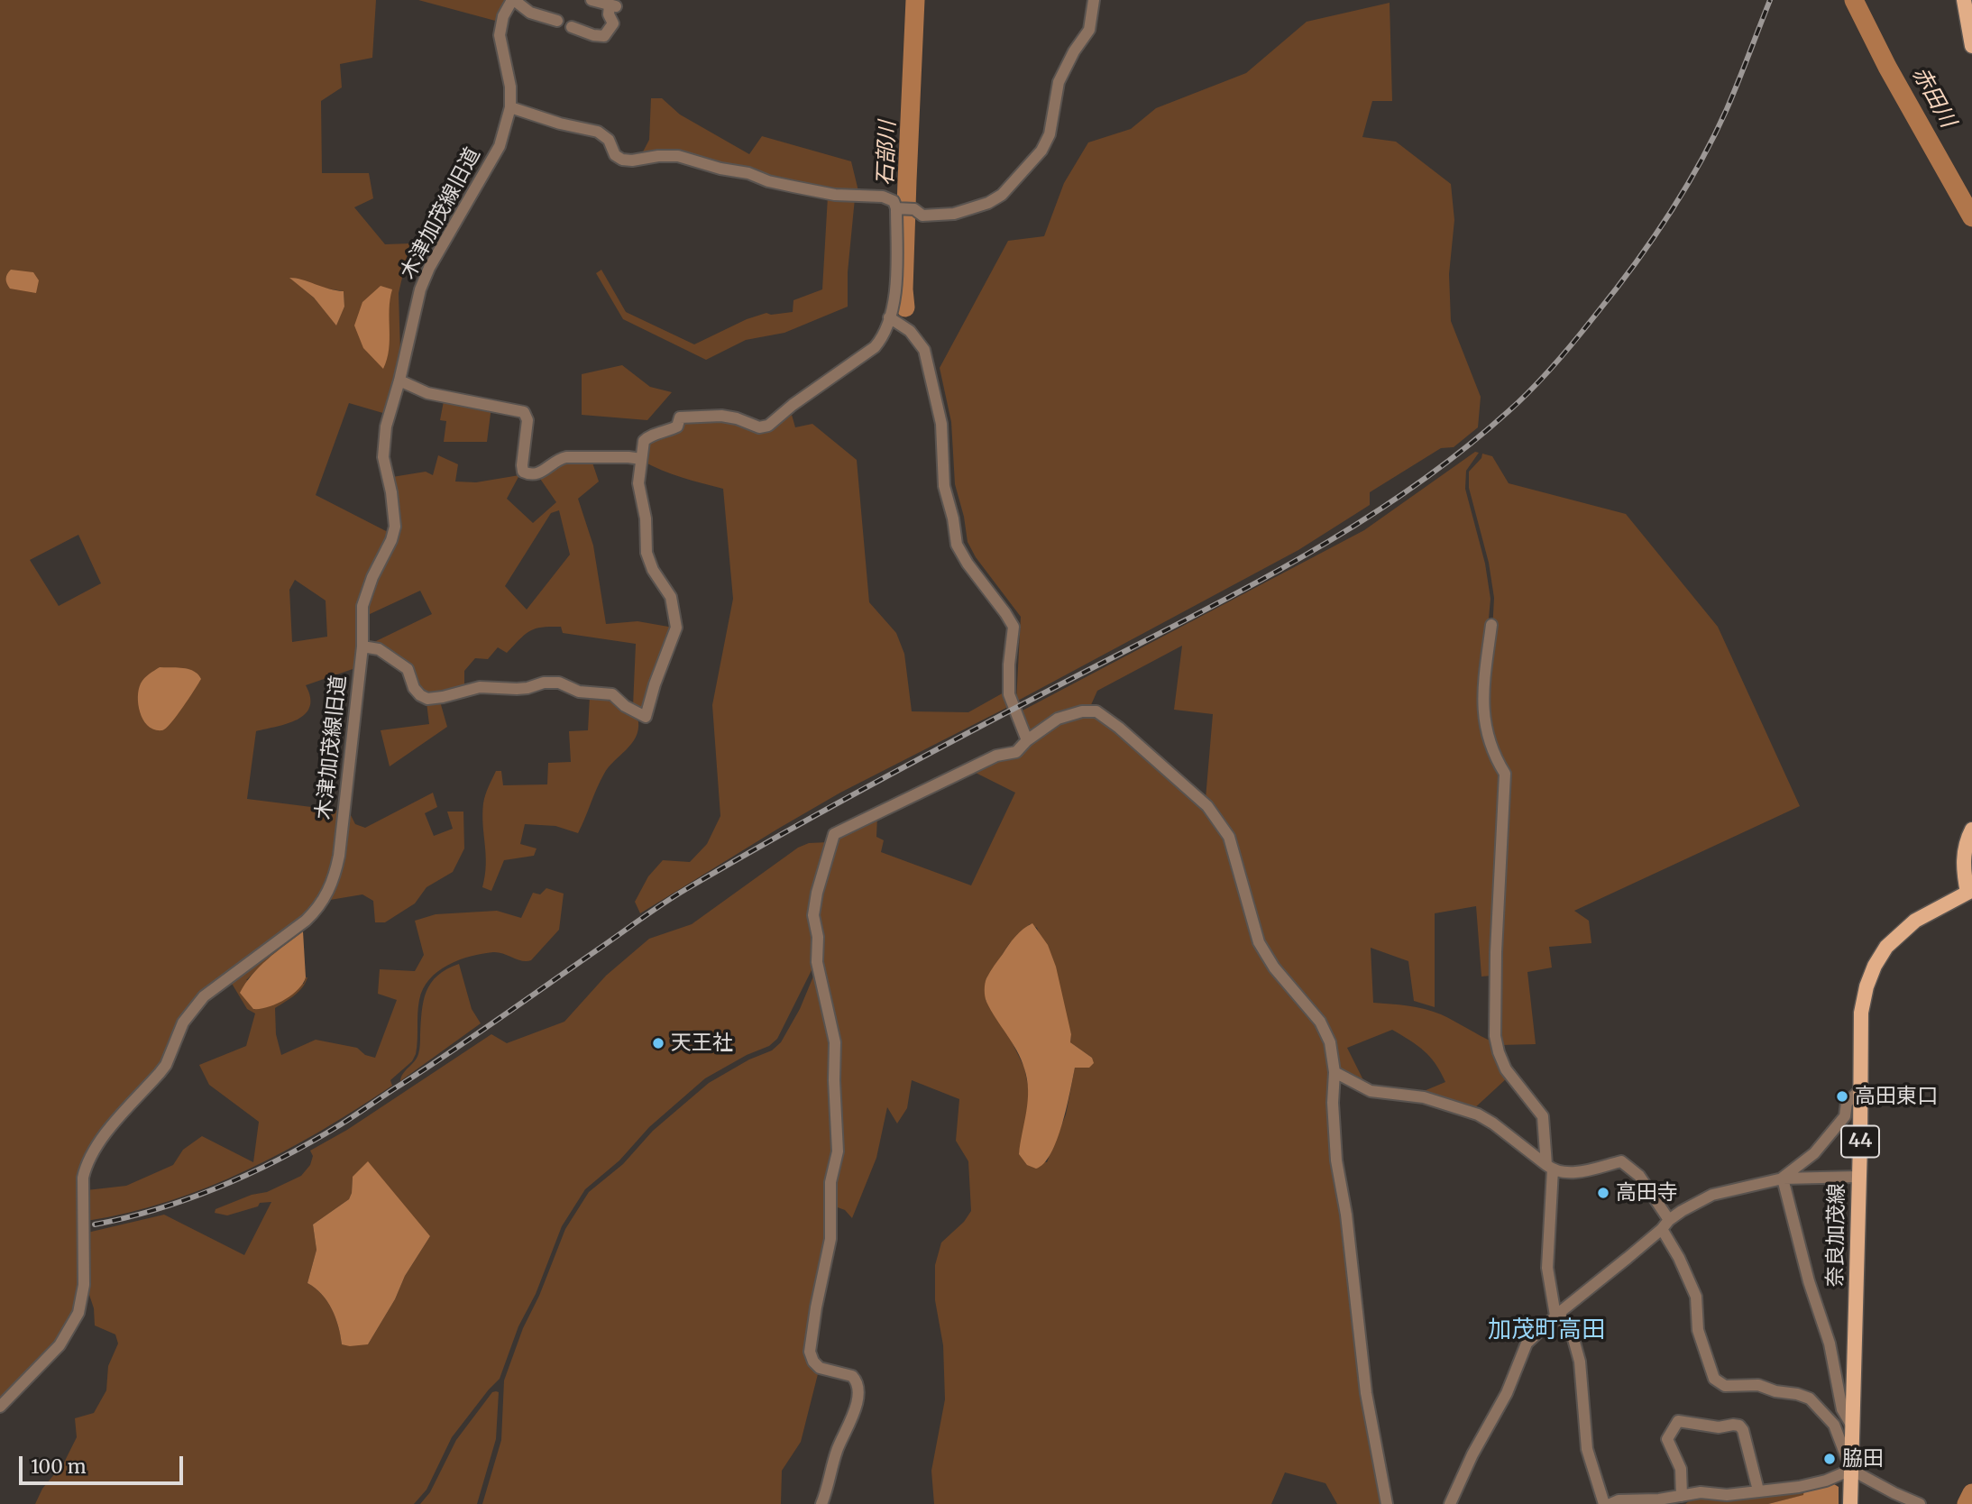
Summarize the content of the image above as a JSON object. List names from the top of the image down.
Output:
{
  "streets": {
    "main road": ["44", "奈良加茂線"],
    "street": ["木津加茂線旧道"]
  },
  "districts": ["加茂町高田"],
  "water": ["赤田川", "石部川"],
  "places": [
    "天王社",
    "高田東口",
    "高田寺",
    "脇田"
  ],
  "scale_bar": "100 m"
}
